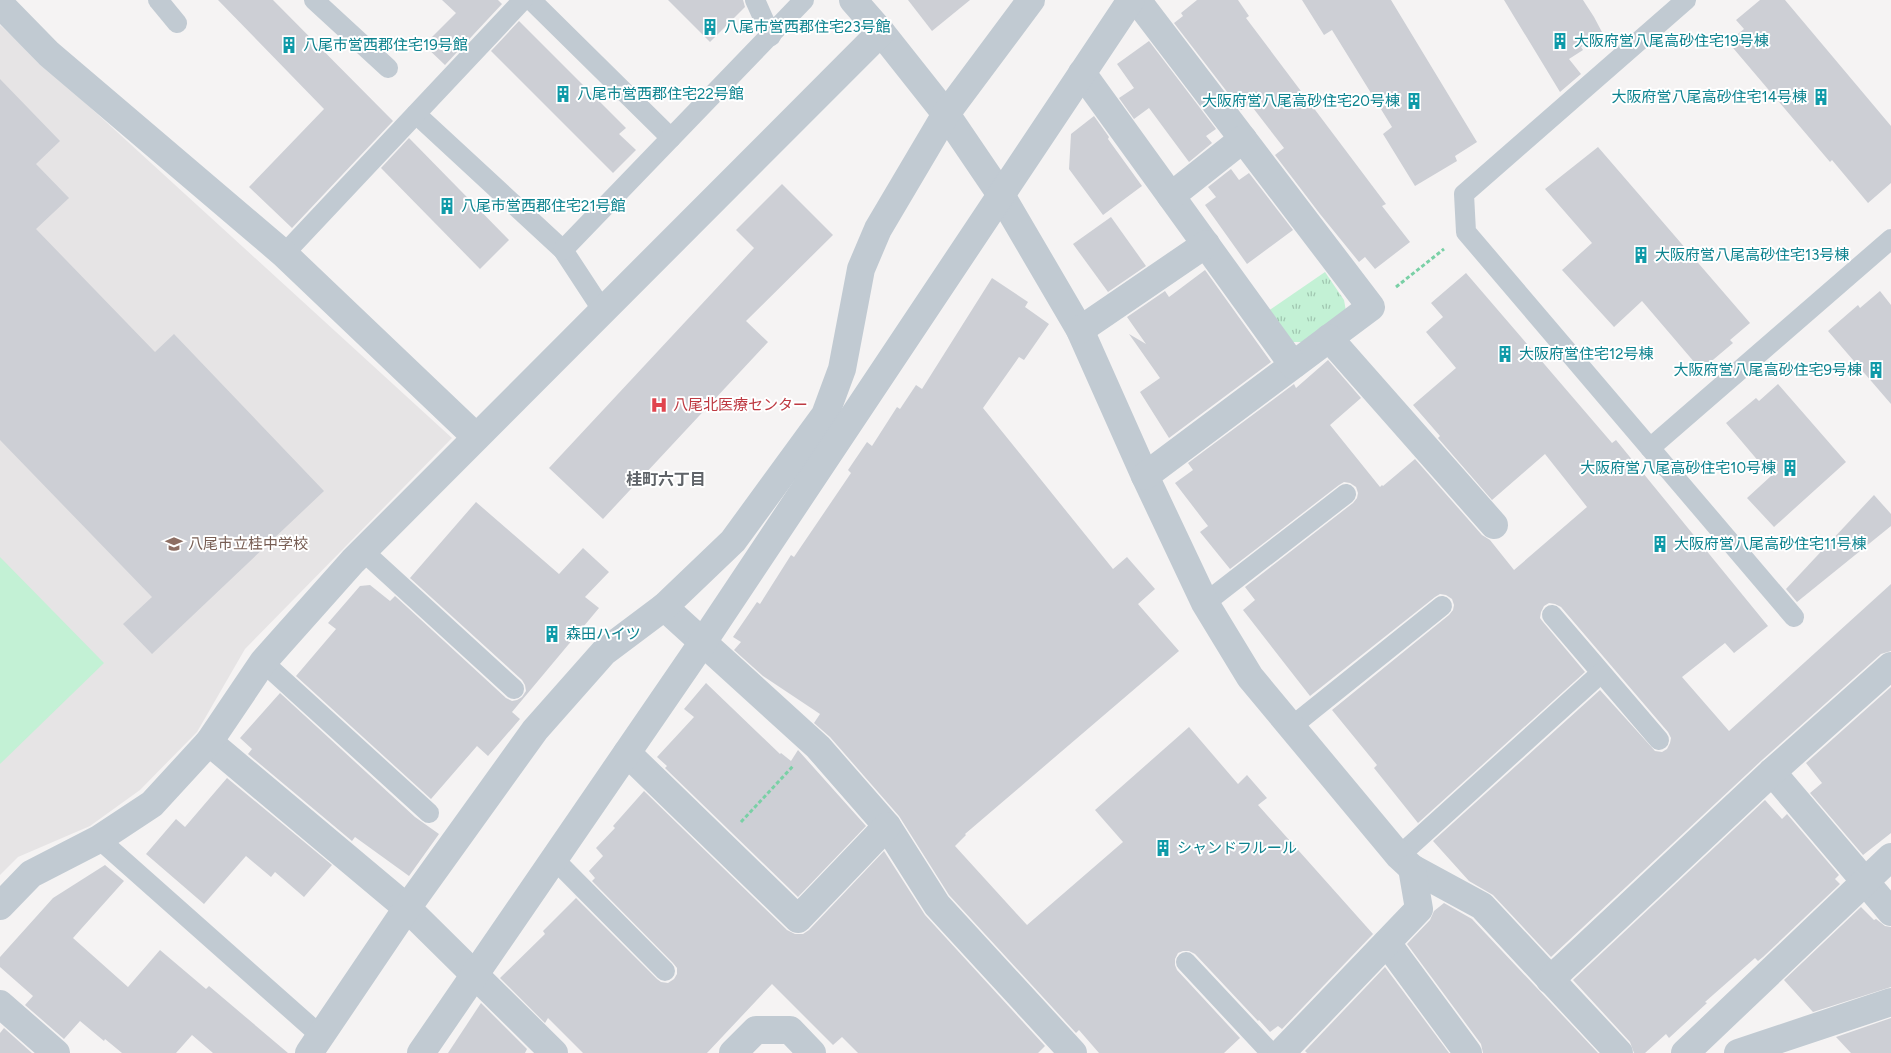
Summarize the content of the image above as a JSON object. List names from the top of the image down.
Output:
{
  "districts": ["桂町六丁目"],
  "places": {
    "building": [
      "八尾市営西郡住宅23号館",
      "大阪府営八尾高砂住宅19号棟",
      "八尾市営西郡住宅19号館",
      "八尾市営西郡住宅22号館",
      "大阪府営八尾高砂住宅14号棟",
      "大阪府営八尾高砂住宅20号棟",
      "八尾市営西郡住宅21号館",
      "大阪府営八尾高砂住宅13号棟",
      "大阪府営住宅12号棟",
      "大阪府営八尾高砂住宅9号棟",
      "大阪府営八尾高砂住宅10号棟",
      "大阪府営八尾高砂住宅11号棟",
      "森田ハイツ",
      "シャンドフルール"
    ],
    "hospital": ["八尾北医療センター"],
    "school or university": ["八尾市立桂中学校"]
  }
}
